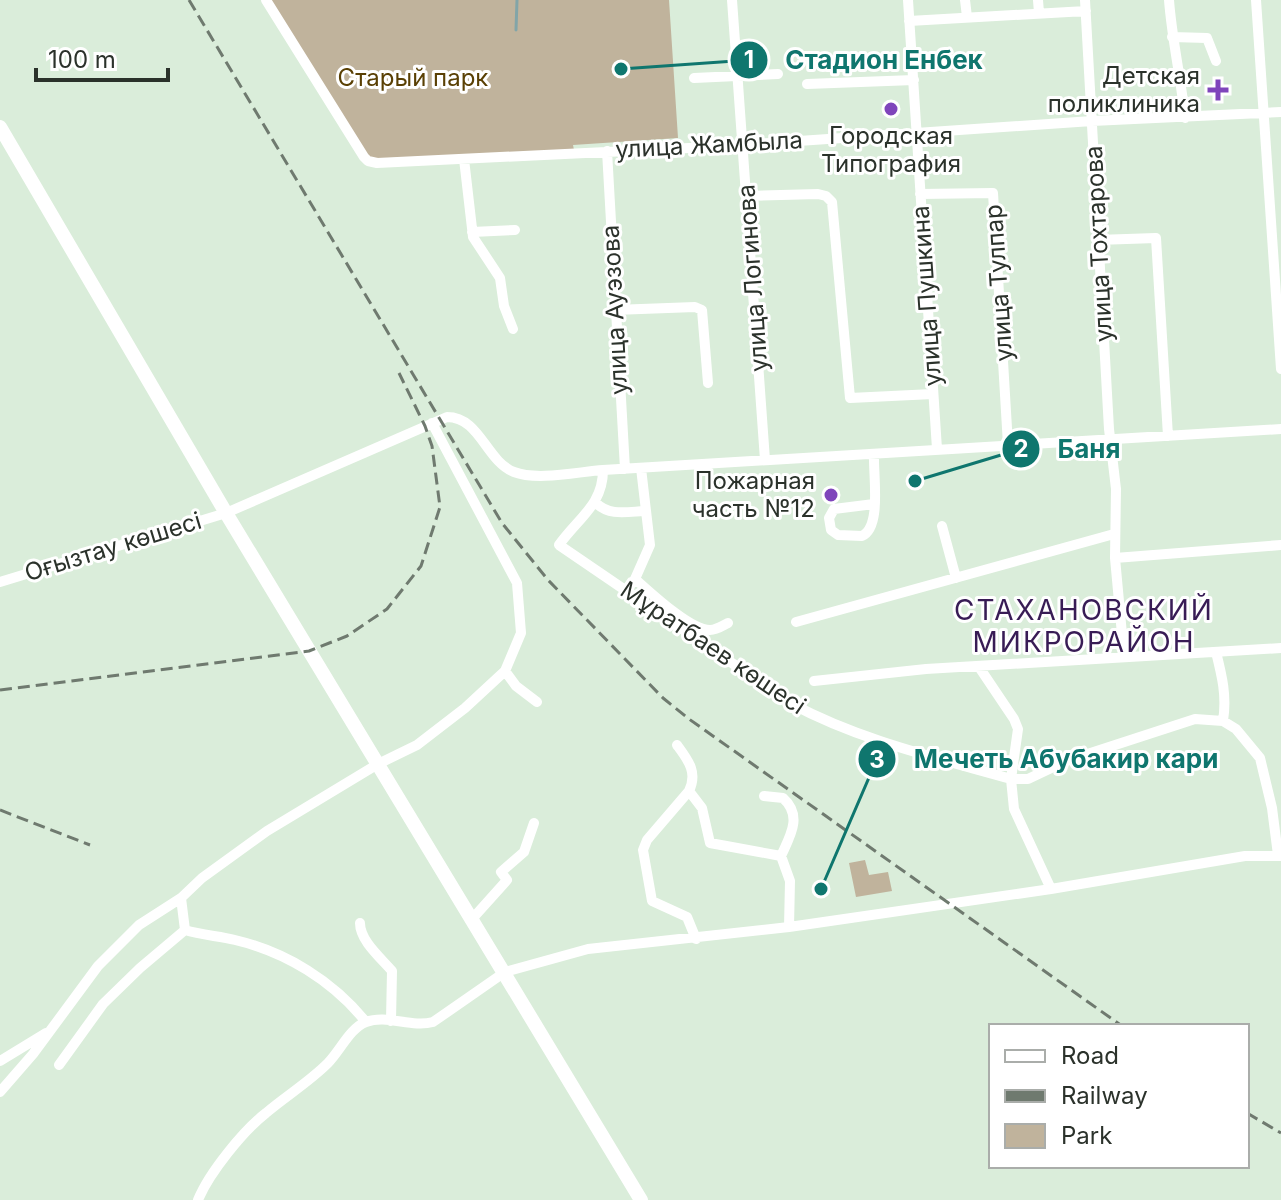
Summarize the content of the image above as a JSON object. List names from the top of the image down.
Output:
{
  "streets": {
    "street": [
      "улица Жамбыла",
      "улица Тохтарова",
      "улица Логинова",
      "улица Тулпар",
      "улица Пушкина",
      "улица Ауэзова",
      "Оғызтау көшесі",
      "Мұратбаев көшесі"
    ]
  },
  "crossings": [
    ["улица Жамбыла", "улица Тохтарова"],
    ["улица Жамбыла", "улица Логинова"],
    ["улица Жамбыла", "улица Пушкина"],
    ["улица Жамбыла", "улица Ауэзова"],
    ["улица Тулпар", "улица Пушкина"]
  ],
  "districts": ["СТАХАНОВСКИЙ МИКРОРАЙОН"],
  "parks": ["Старый парк"],
  "places": {
    "other": [
      "Стадион Енбек",
      "Городская Типография",
      "Баня",
      "Пожарная часть №12",
      "Мечеть Абубакир кари"
    ],
    "health": ["Детская поликлиника"]
  },
  "legend": ["Road", "Railway", "Park"],
  "scale_bar": "100 m"
}
